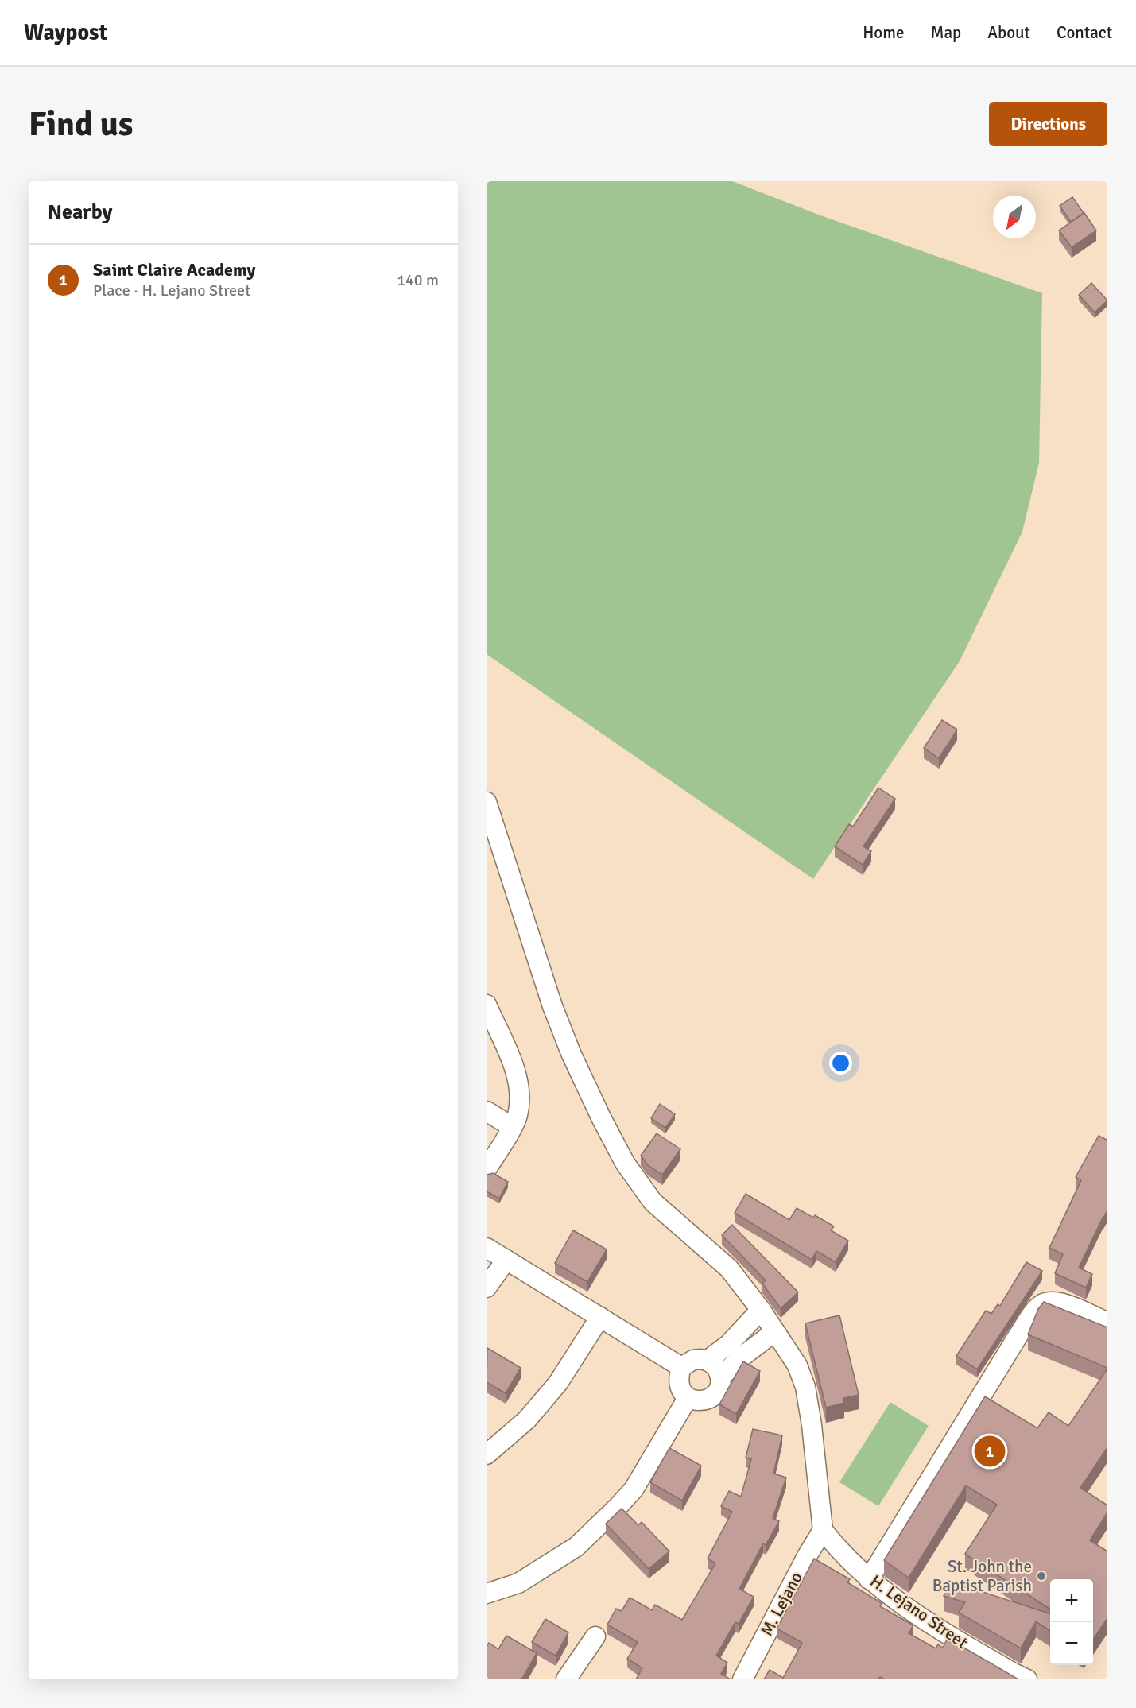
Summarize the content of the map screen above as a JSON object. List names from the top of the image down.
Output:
{
  "streets": {
    "street": ["M. Lejano", "H. Lejano Street"]
  },
  "crossings": [
    ["M. Lejano", "H. Lejano Street"]
  ],
  "places": ["St. John the Baptist Parish"],
  "north": "bottom left",
  "page": {
    "header": "Waypost",
    "nav": [
      "Home",
      "Map",
      "About",
      "Contact"
    ],
    "buttons": "Directions",
    "title": "Find us",
    "heading": "Nearby",
    "list": [
      {
        "mark": "1",
        "name": "Saint Claire Academy",
        "note": "Place · H. Lejano Street",
        "value": "140 m"
      }
    ],
    "pins": "1",
    "map_buttons": ["+", "−"]
  }
}
